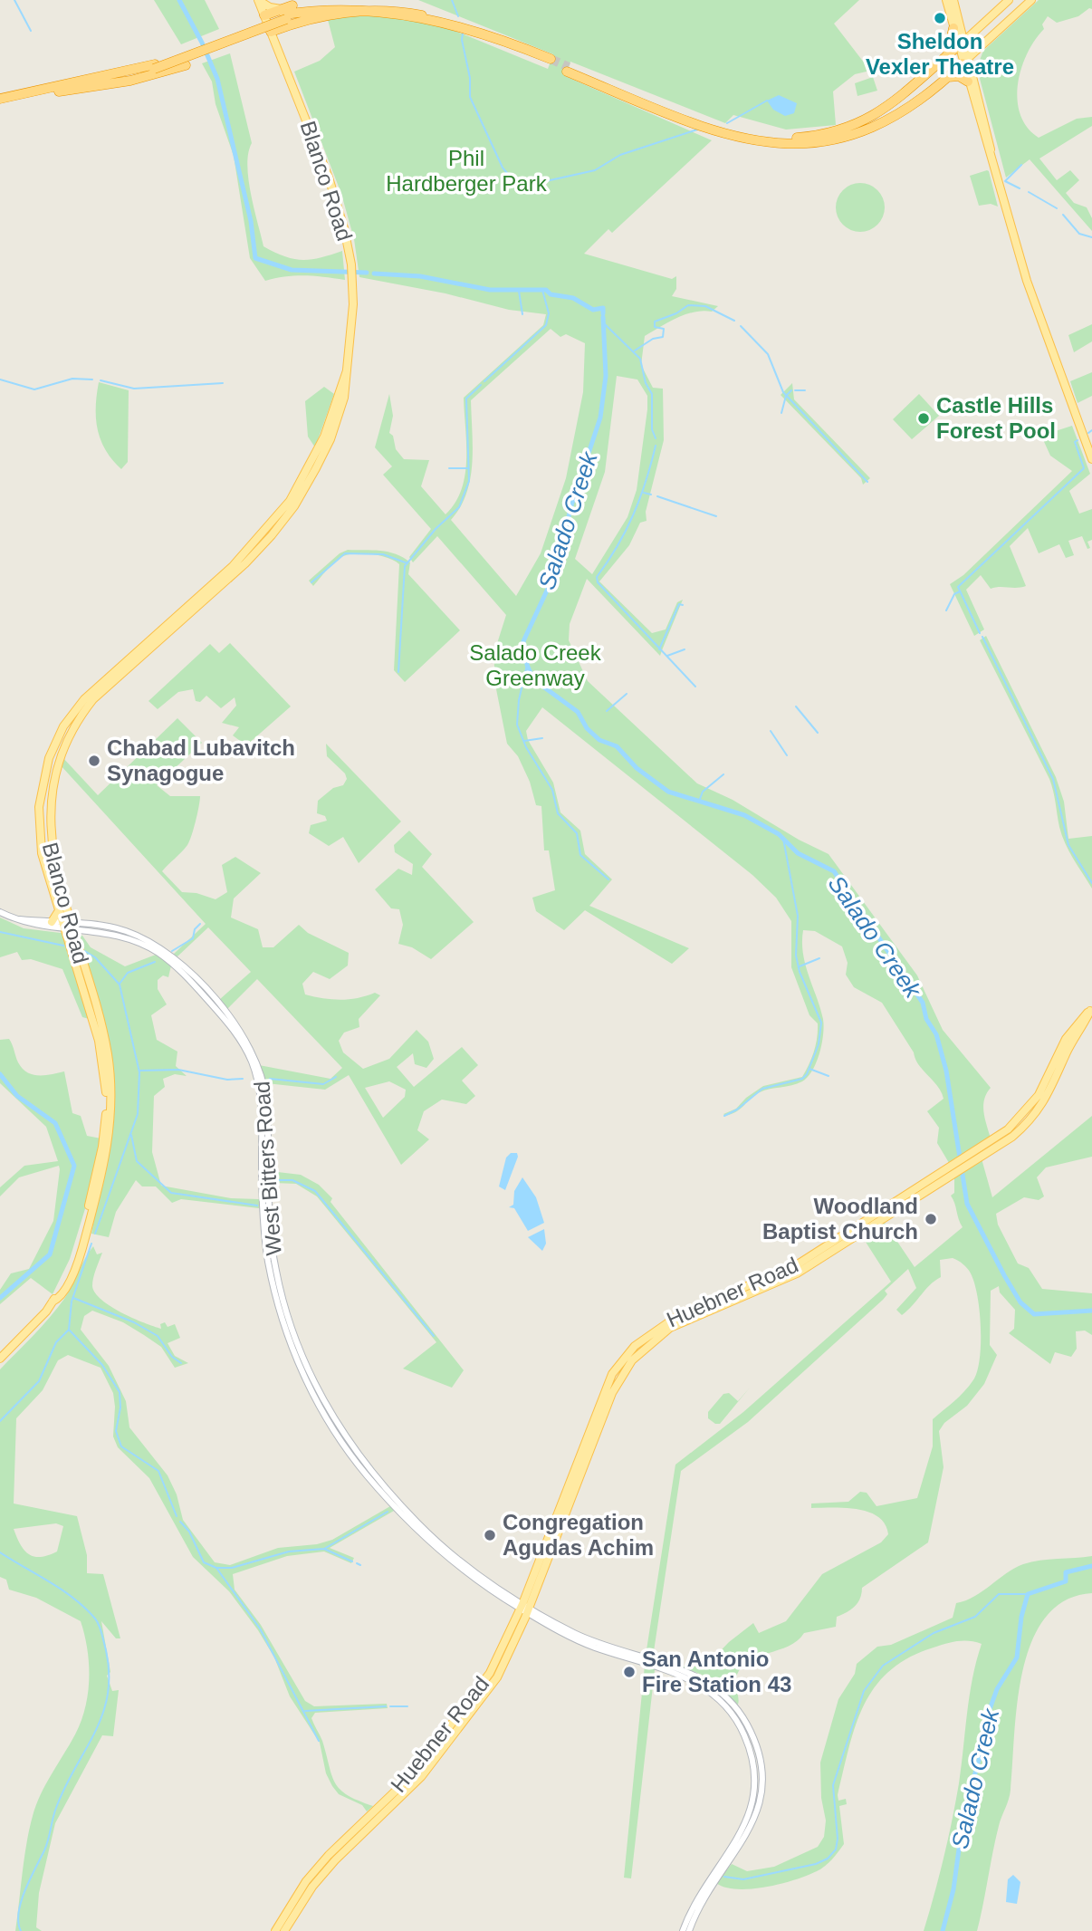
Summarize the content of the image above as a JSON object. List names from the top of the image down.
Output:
{
  "streets": {
    "main road": ["Blanco Road", "West Bitters Road", "Huebner Road"]
  },
  "crossings": [
    ["Blanco Road", "West Bitters Road"],
    ["West Bitters Road", "Huebner Road"]
  ],
  "water": ["Salado Creek"],
  "parks": ["Phil Hardberger Park", "Salado Creek Greenway"],
  "places": [
    "Sheldon Vexler Theatre",
    "Castle Hills Forest Pool",
    "Chabad Lubavitch Synagogue",
    "Woodland Baptist Church",
    "Congregation Agudas Achim",
    "San Antonio Fire Station 43"
  ]
}
